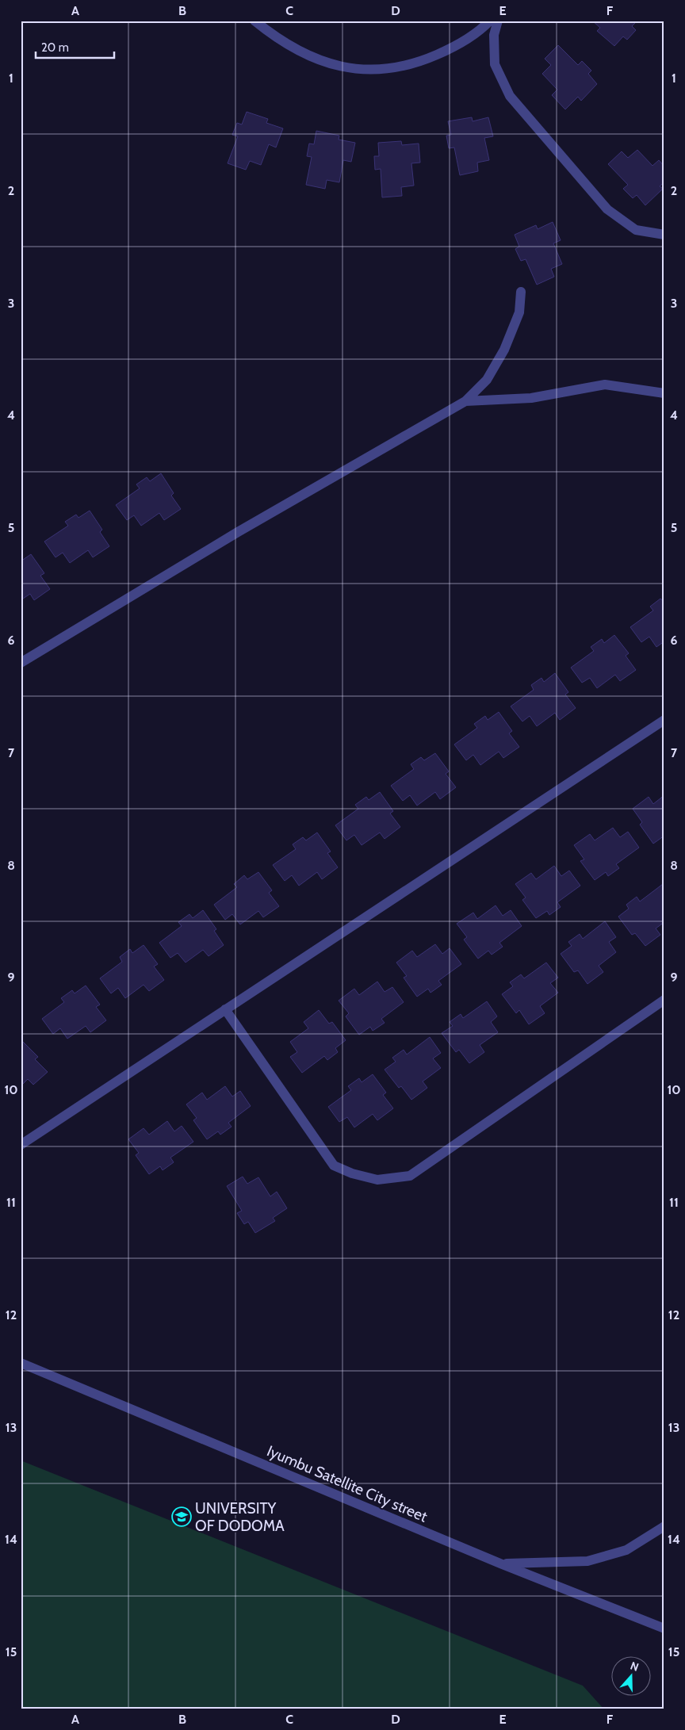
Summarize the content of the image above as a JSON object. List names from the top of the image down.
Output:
{
  "streets": {
    "street": ["Iyumbu Satellite City street"]
  },
  "places": {
    "school or university": ["UNIVERSITY OF DODOMA"]
  },
  "scale_bar": "20 m",
  "north": "top",
  "grid": {
    "columns": [
      "A",
      "B",
      "C",
      "D",
      "E",
      "F"
    ],
    "rows": [
      "1",
      "2",
      "3",
      "4",
      "5",
      "6",
      "7",
      "8",
      "9",
      "10",
      "11",
      "12",
      "13",
      "14",
      "15"
    ]
  }
}
